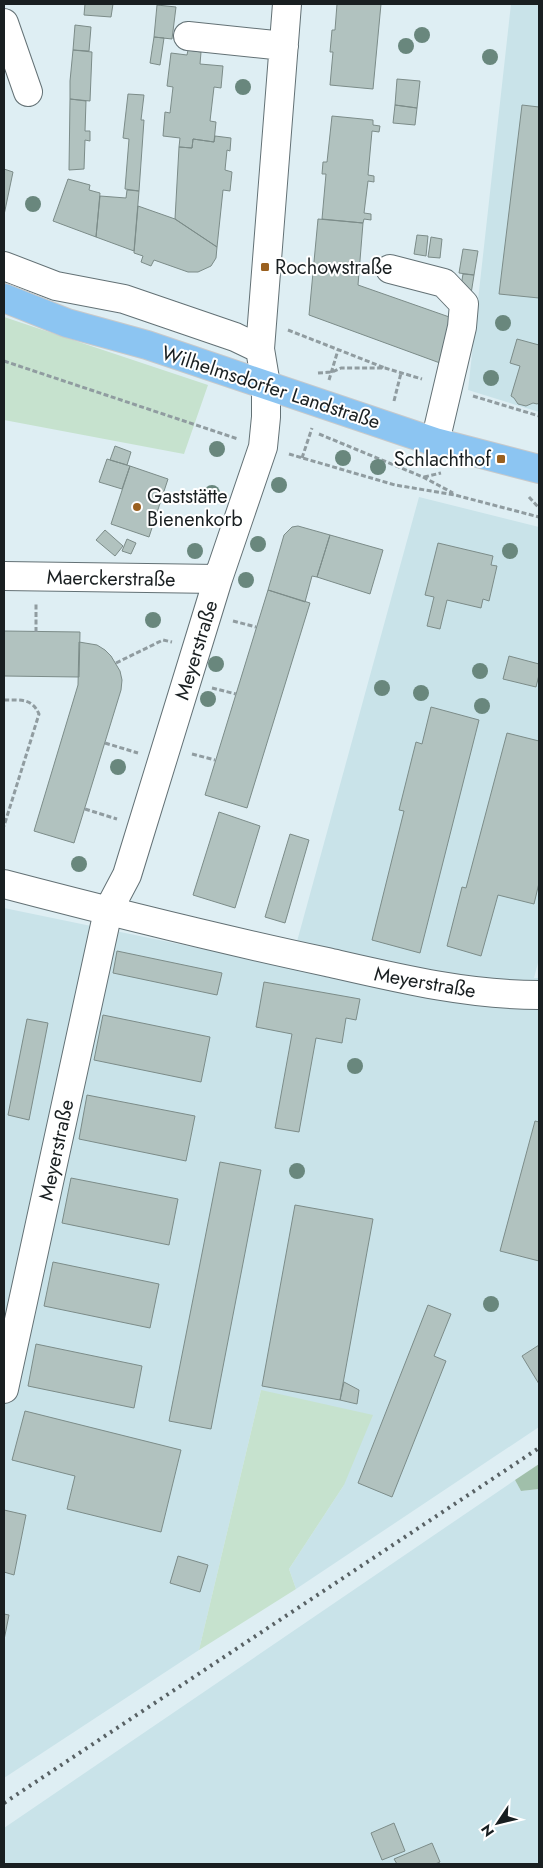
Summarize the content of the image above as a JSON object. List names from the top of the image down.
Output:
{
  "streets": {
    "main road": ["Wilhelmsdorfer Landstraße"],
    "street": ["Maerckerstraße", "Meyerstraße"]
  },
  "crossings": [
    ["Wilhelmsdorfer Landstraße", "Meyerstraße"],
    ["Maerckerstraße", "Meyerstraße"]
  ],
  "places": {
    "transit": ["Rochowstraße", "Schlachthof"],
    "other": ["Gaststätte Bienenkorb"]
  },
  "north": "bottom left"
}
